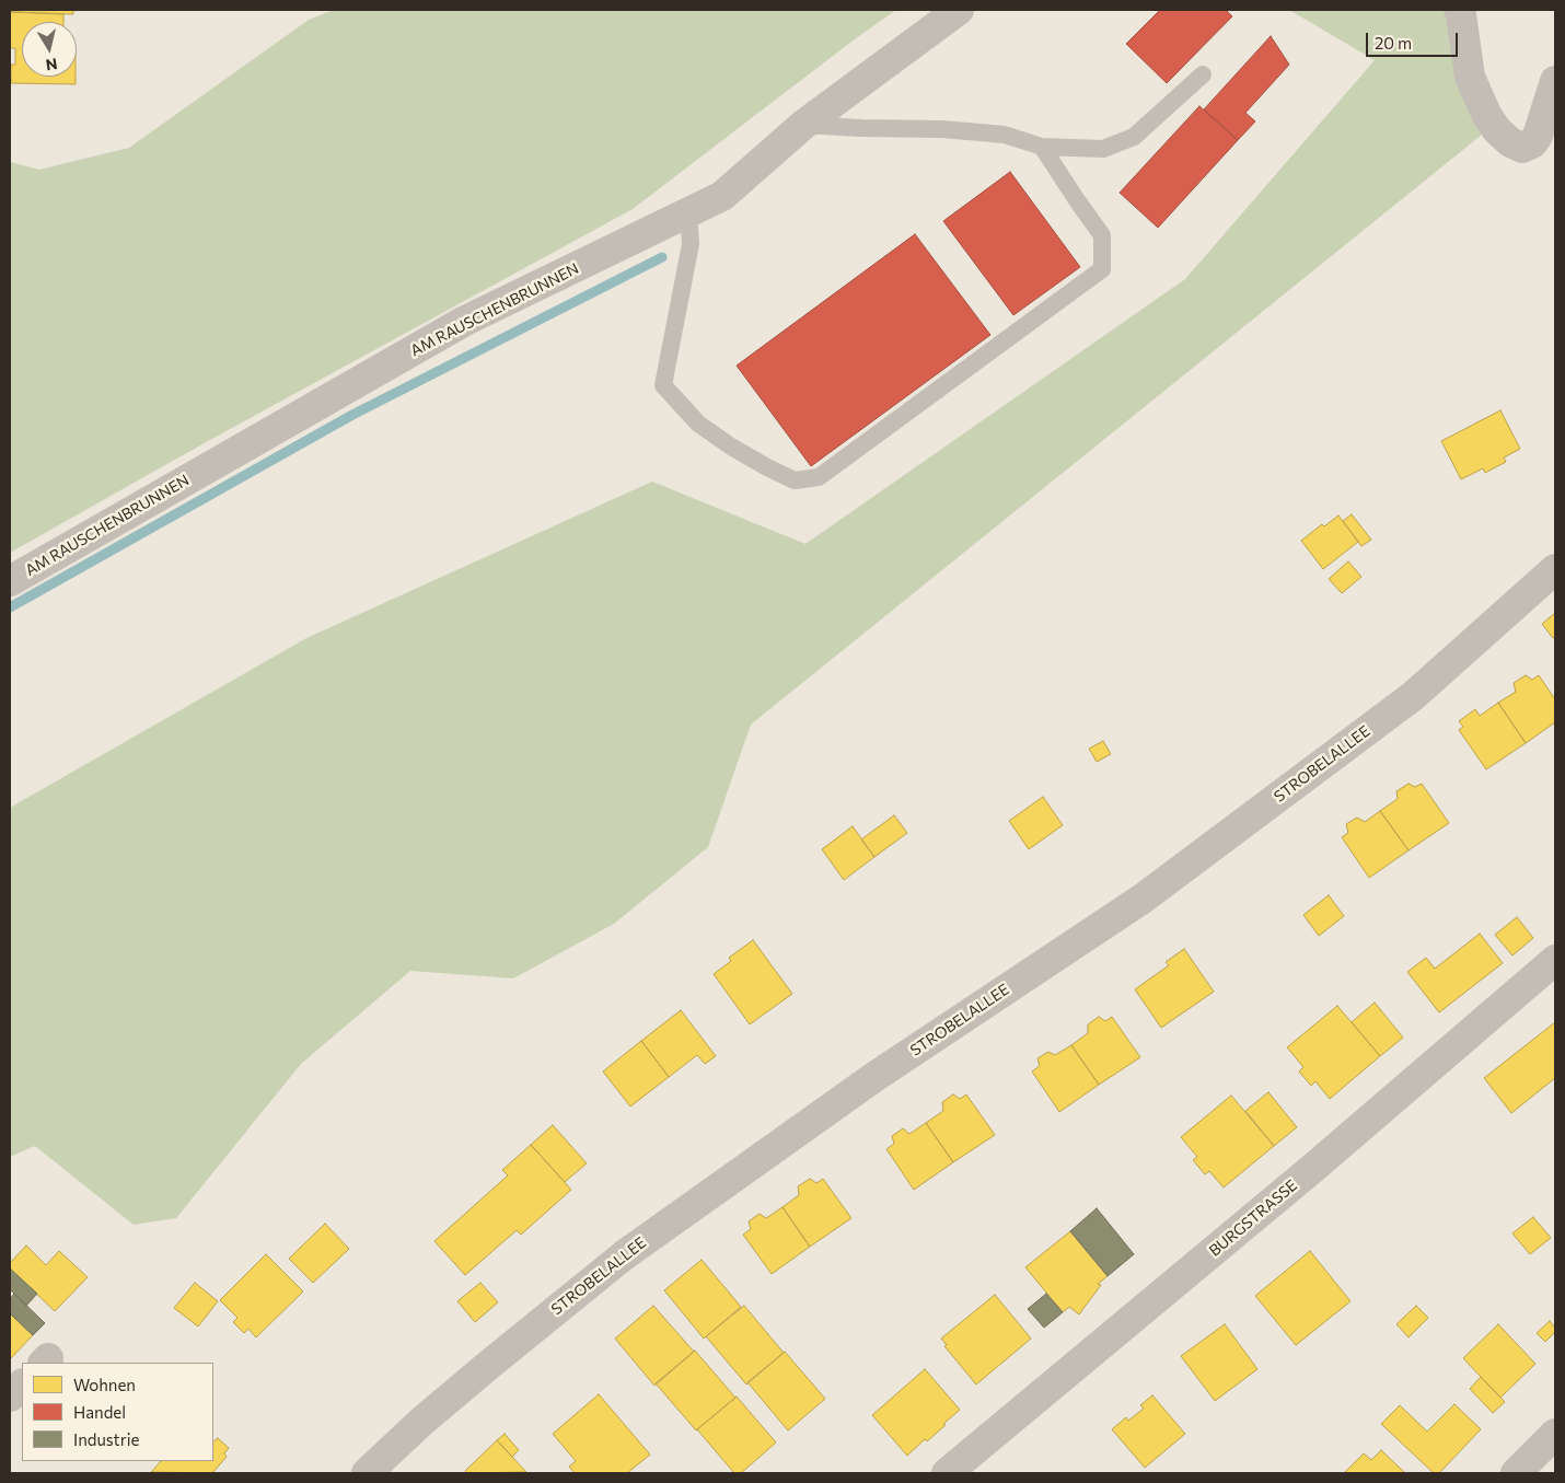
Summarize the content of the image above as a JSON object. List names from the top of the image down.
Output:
{
  "streets": {
    "street": ["AM RAUSCHENBRUNNEN", "STROBELALLEE", "BURGSTRASSE"]
  },
  "legend": ["Wohnen", "Handel", "Industrie"],
  "scale_bar": "20 m",
  "north": "bottom"
}
